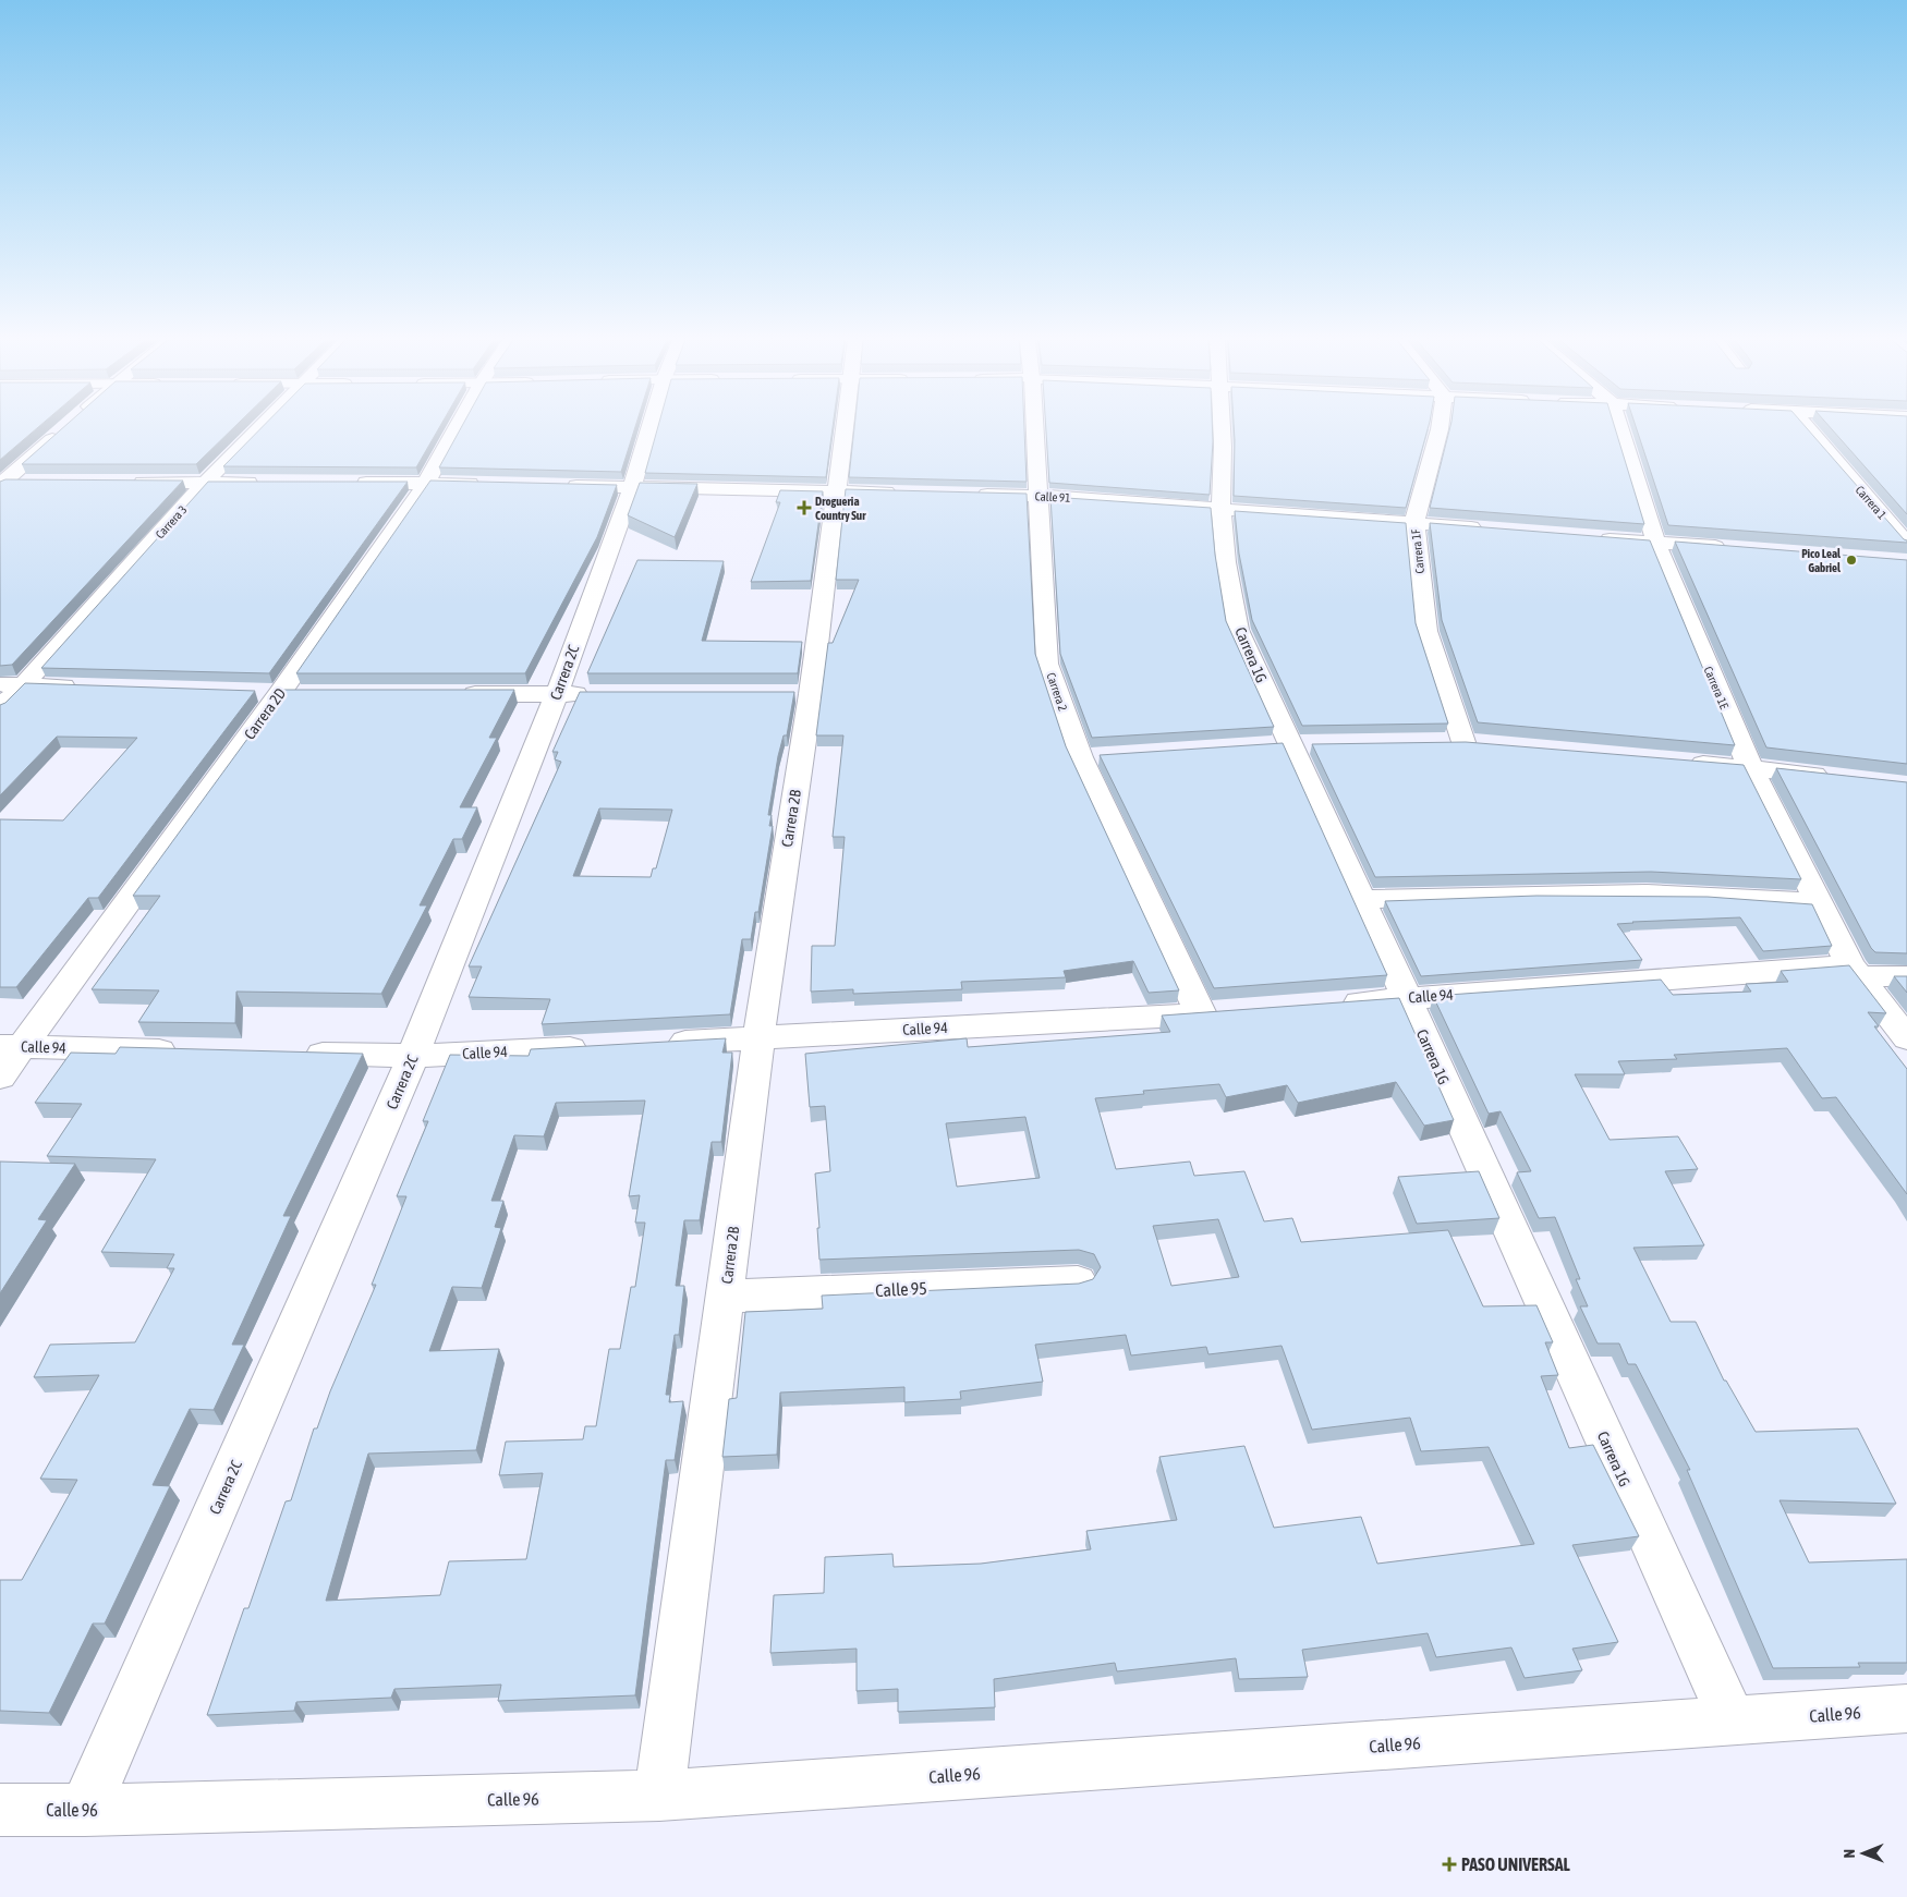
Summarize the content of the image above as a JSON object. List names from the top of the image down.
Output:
{
  "streets": {
    "street": [
      "Calle 91",
      "Carrera 1",
      "Carrera 3",
      "Carrera 1F",
      "Carrera 1G",
      "Carrera 2C",
      "Carrera 1E",
      "Carrera 2",
      "Carrera 2D",
      "Carrera 2B",
      "Calle 94",
      "Calle 95",
      "Calle 96"
    ]
  },
  "crossings": [
    ["Calle 91", "Carrera 1F"],
    ["Calle 91", "Carrera 1G"],
    ["Calle 91", "Carrera 2"],
    ["Carrera 1G", "Calle 94"],
    ["Carrera 1G", "Calle 96"],
    ["Carrera 2C", "Calle 94"],
    ["Carrera 2C", "Calle 96"],
    ["Carrera 1E", "Calle 94"],
    ["Carrera 2", "Calle 94"],
    ["Carrera 2D", "Calle 94"],
    ["Carrera 2B", "Calle 94"],
    ["Carrera 2B", "Calle 95"],
    ["Carrera 2B", "Calle 96"]
  ],
  "places": {
    "health": ["Drogueria Country Sur", "PASO UNIVERSAL"],
    "other": ["Pico Leal Gabriel"]
  },
  "north": "left"
}
